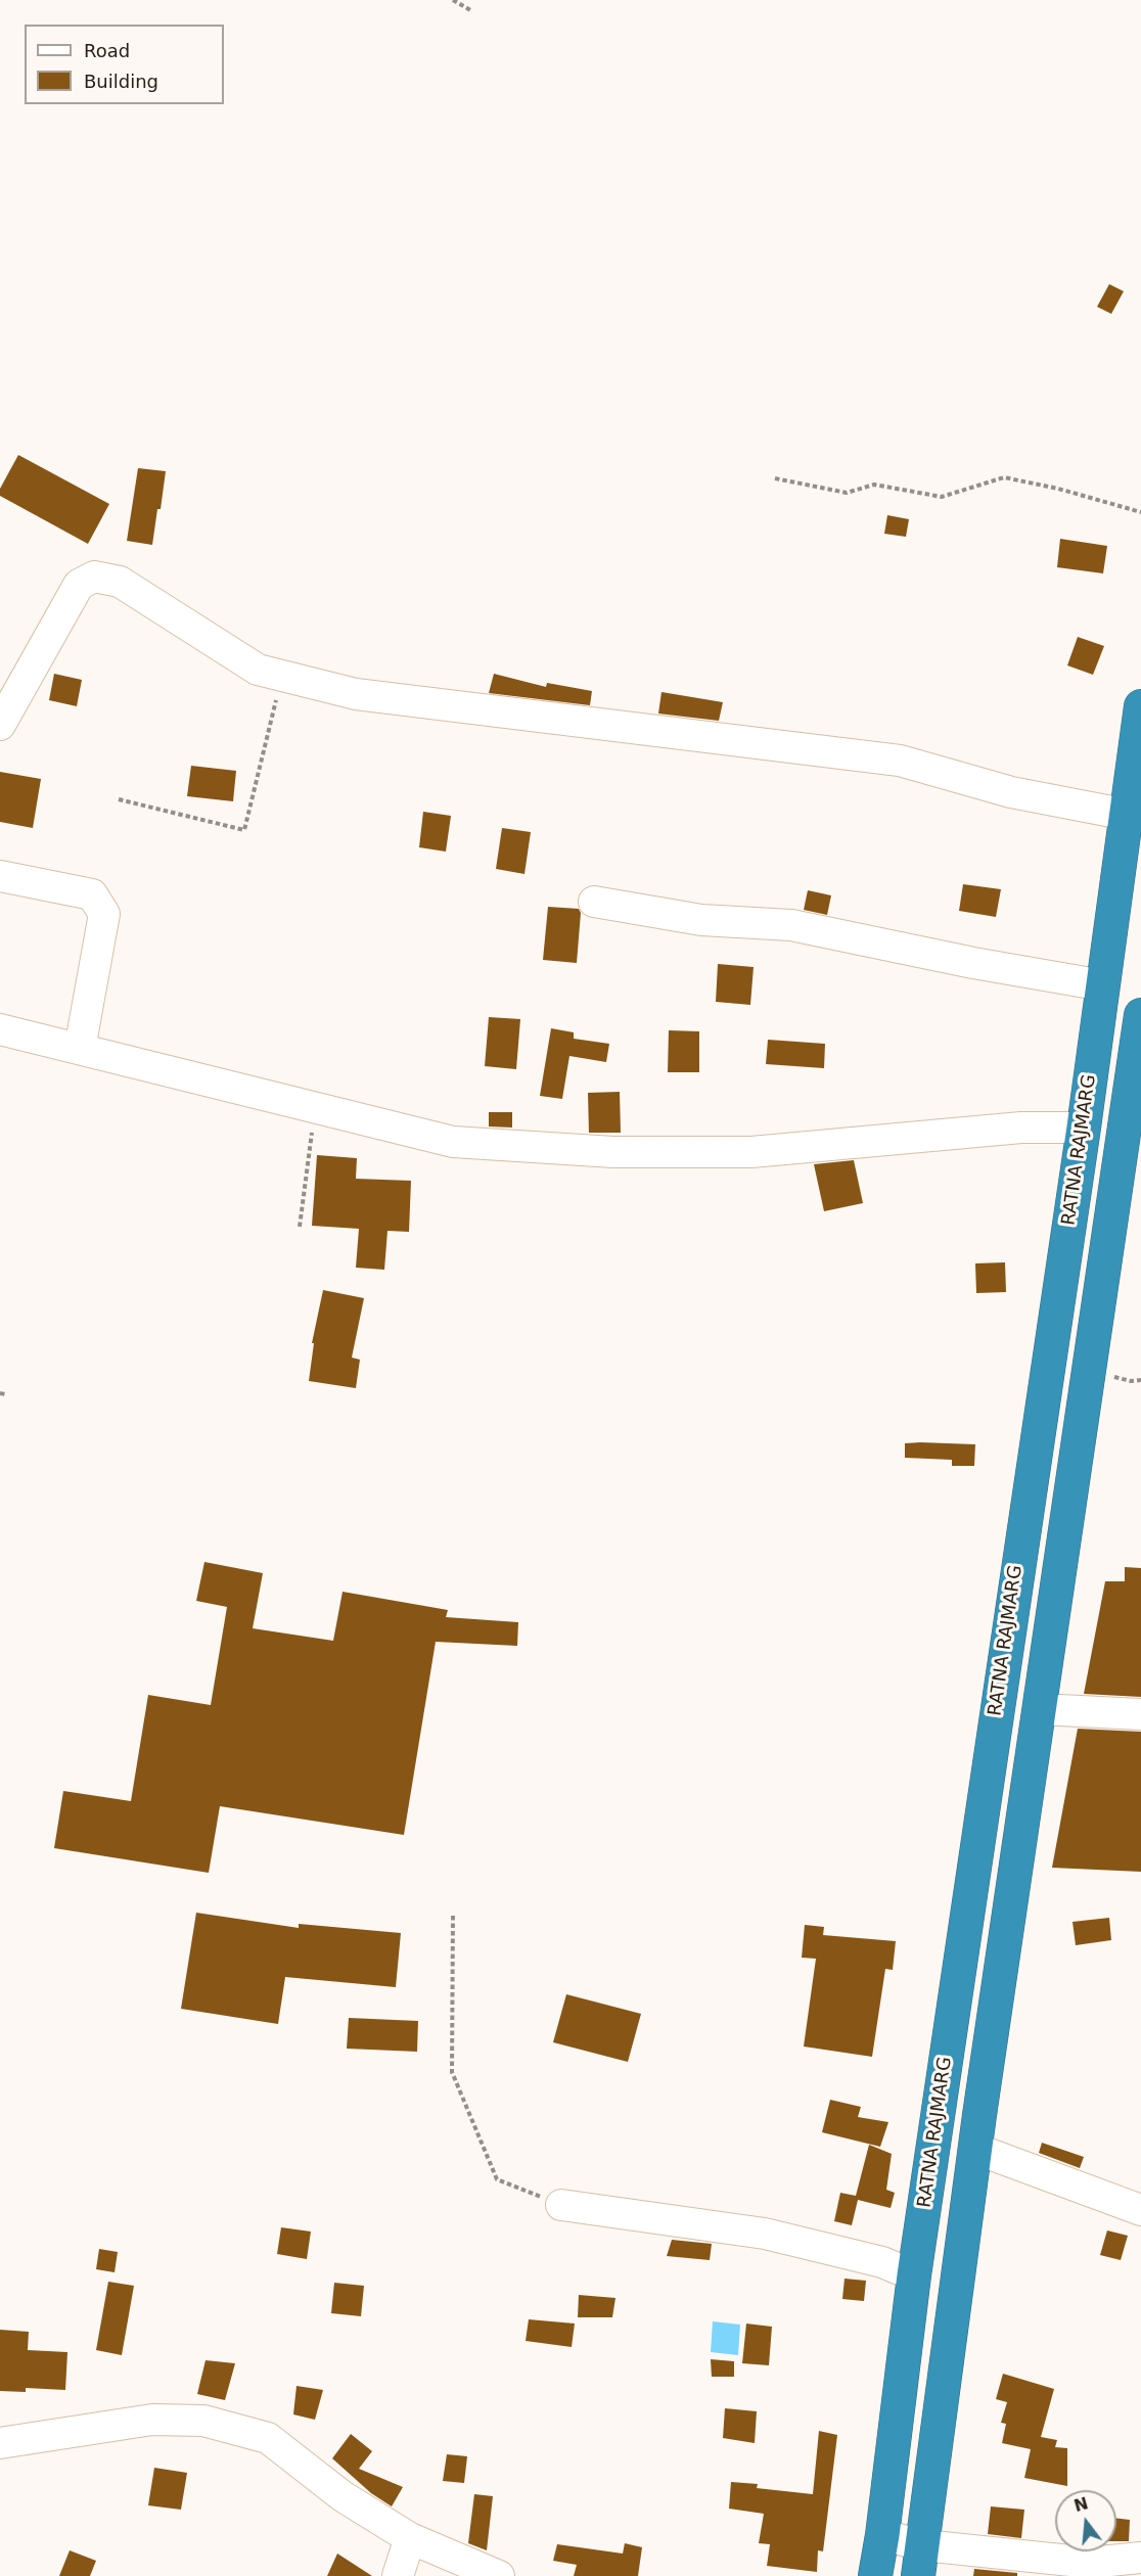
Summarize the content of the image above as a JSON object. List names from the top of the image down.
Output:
{
  "streets": {
    "highway": ["RATNA RAJMARG"]
  },
  "legend": ["Road", "Building"],
  "north": "top"
}
